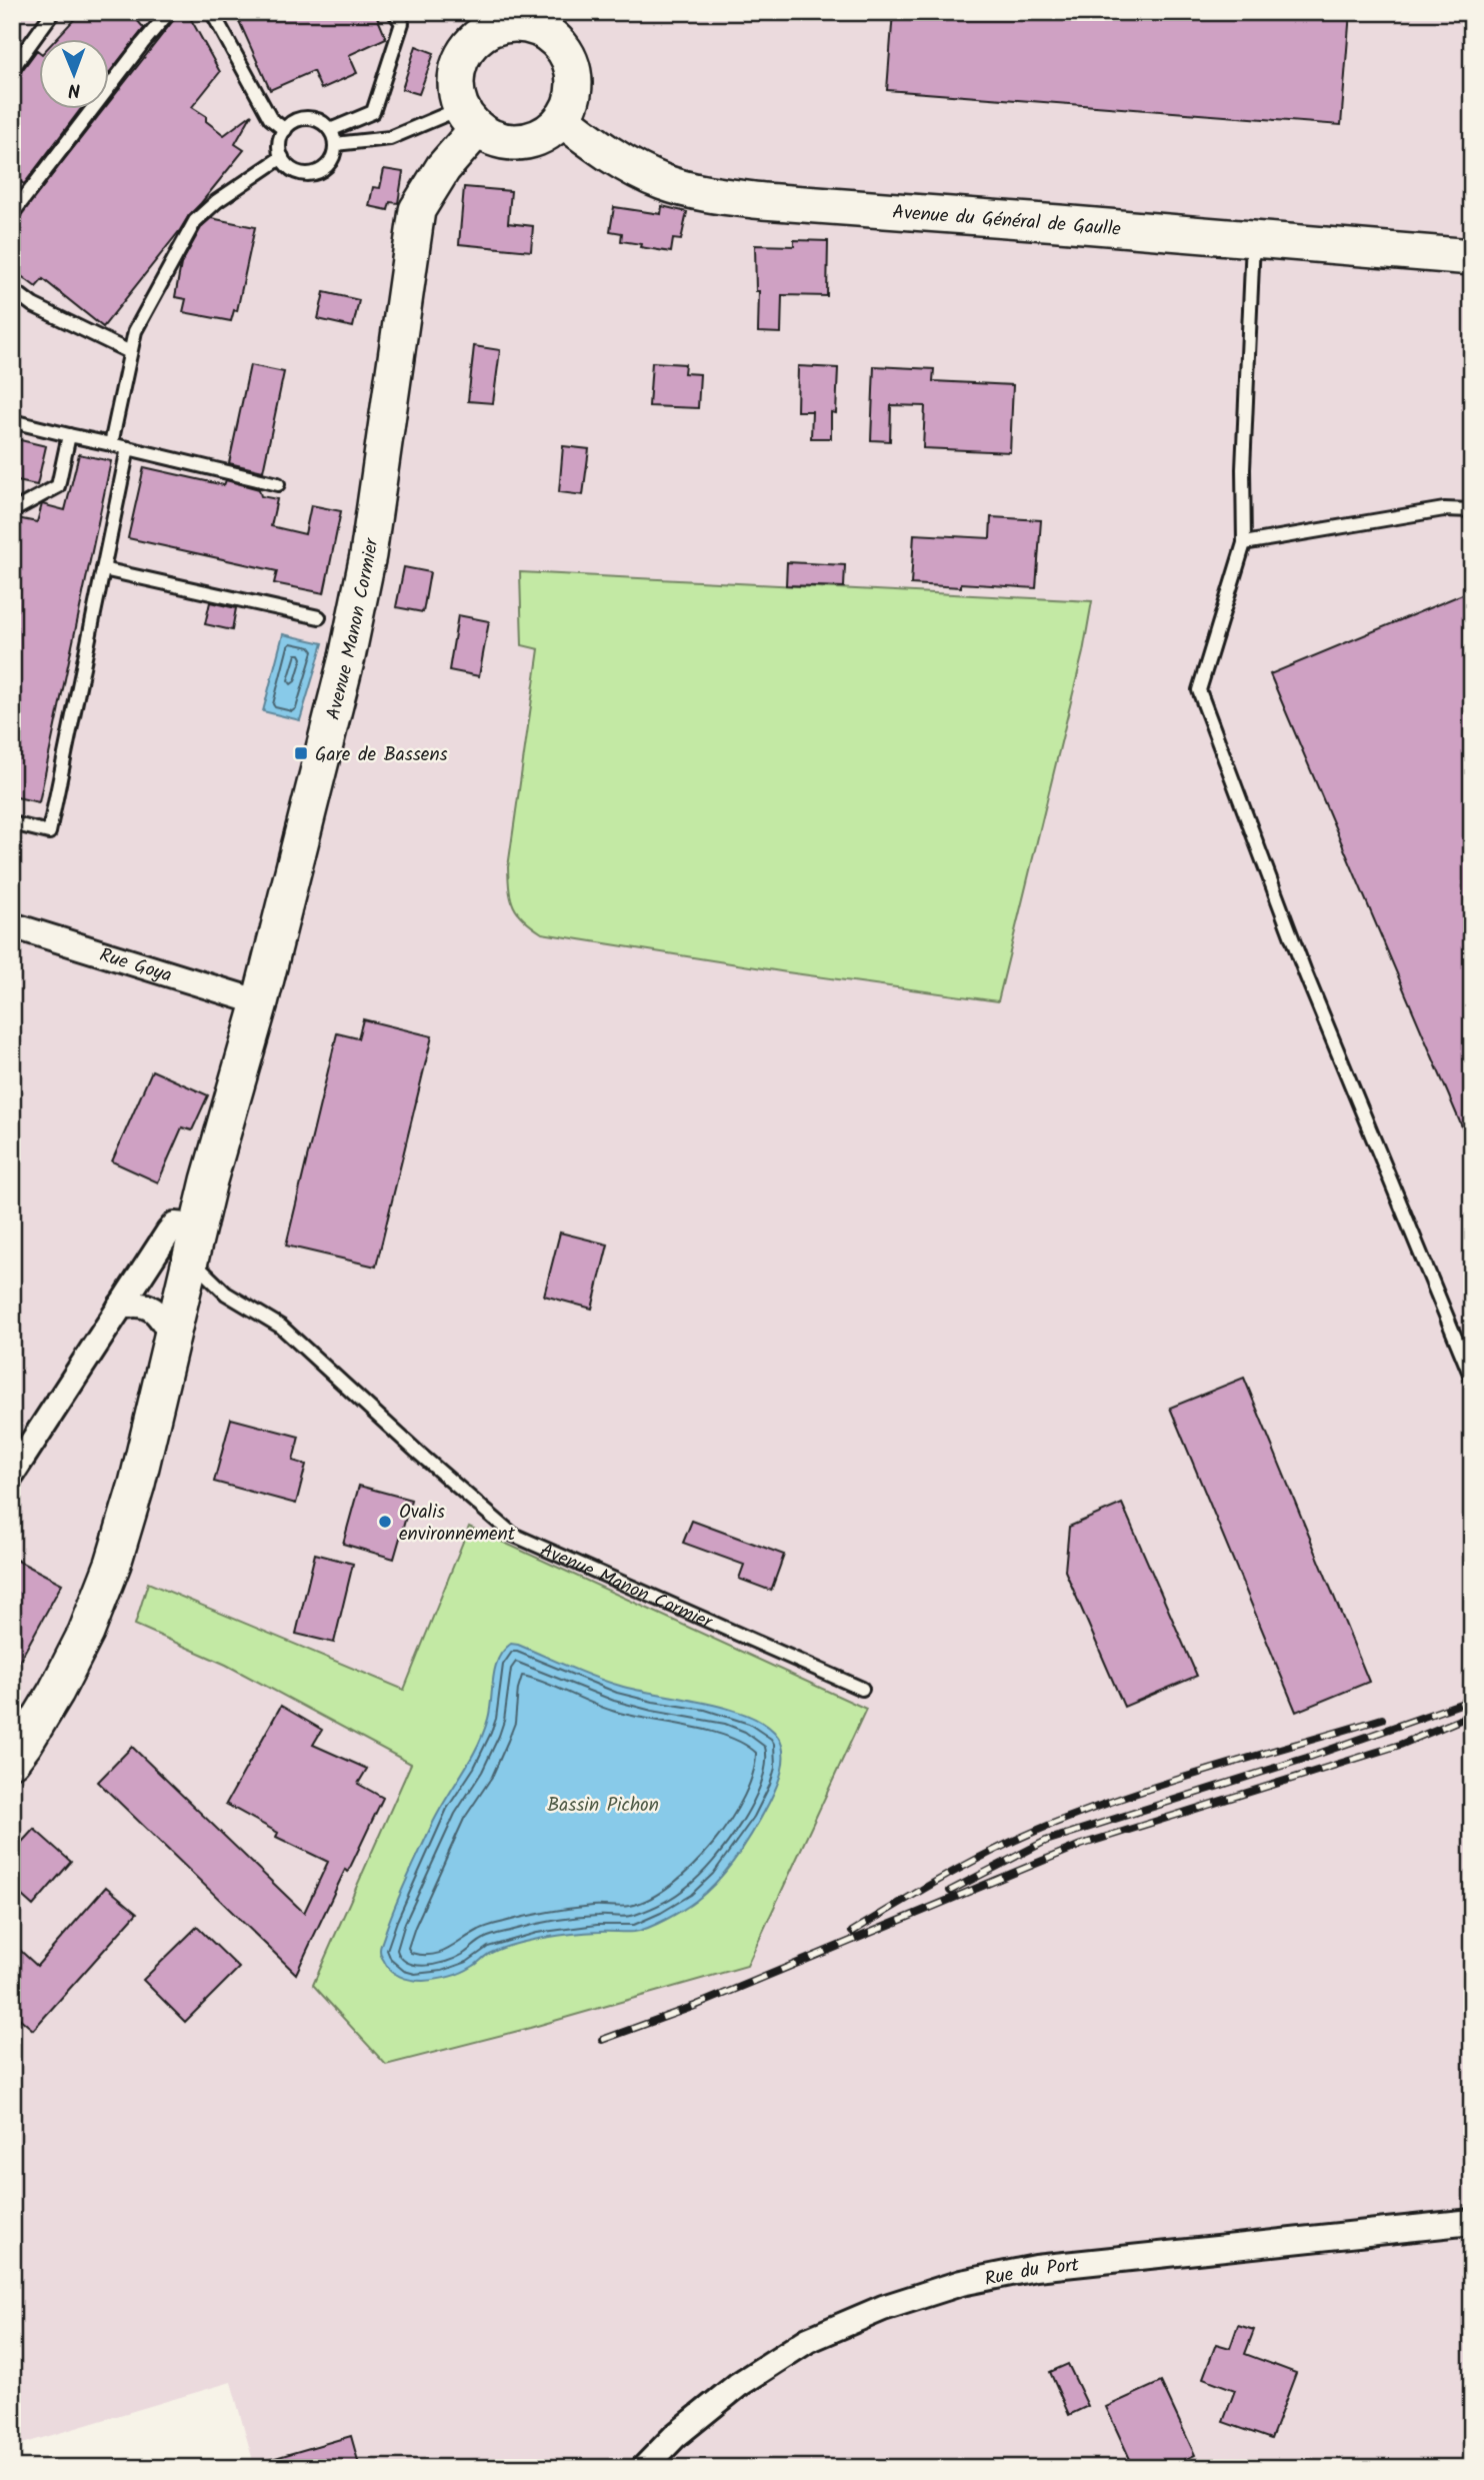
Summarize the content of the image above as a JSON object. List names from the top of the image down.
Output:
{
  "streets": {
    "street": [
      "Avenue du Général de Gaulle",
      "Avenue Manon Cormier",
      "Rue Goya",
      "Rue du Port"
    ]
  },
  "crossings": [
    ["Avenue du Général de Gaulle", "Avenue Manon Cormier"],
    ["Avenue Manon Cormier", "Rue Goya"]
  ],
  "parks": ["Bassin Pichon"],
  "places": {
    "transit": ["Gare de Bassens"],
    "other": ["Ovalis environnement"]
  },
  "north": "bottom"
}
